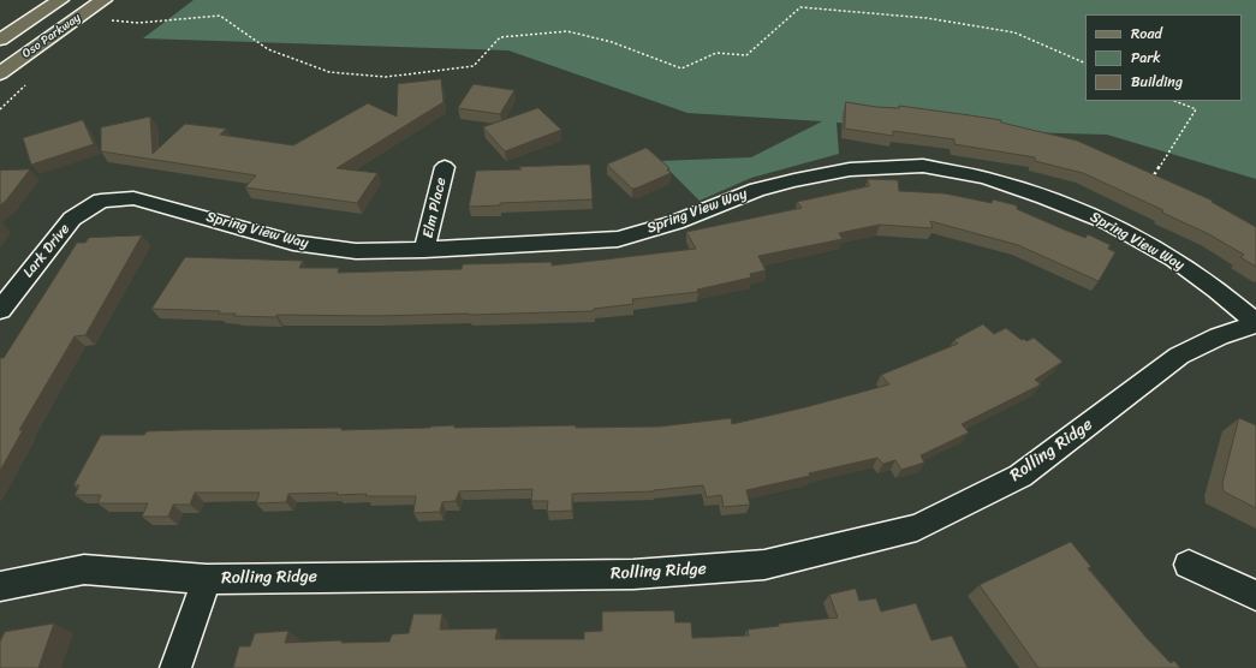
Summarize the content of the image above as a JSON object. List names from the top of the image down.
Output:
{
  "streets": {
    "main road": ["Oso Parkway"],
    "street": [
      "Elm Place",
      "Spring View Way",
      "Lark Drive",
      "Rolling Ridge"
    ]
  },
  "crossings": [
    ["Elm Place", "Spring View Way"],
    ["Spring View Way", "Lark Drive"],
    ["Spring View Way", "Rolling Ridge"]
  ],
  "legend": ["Road", "Park", "Building"]
}
